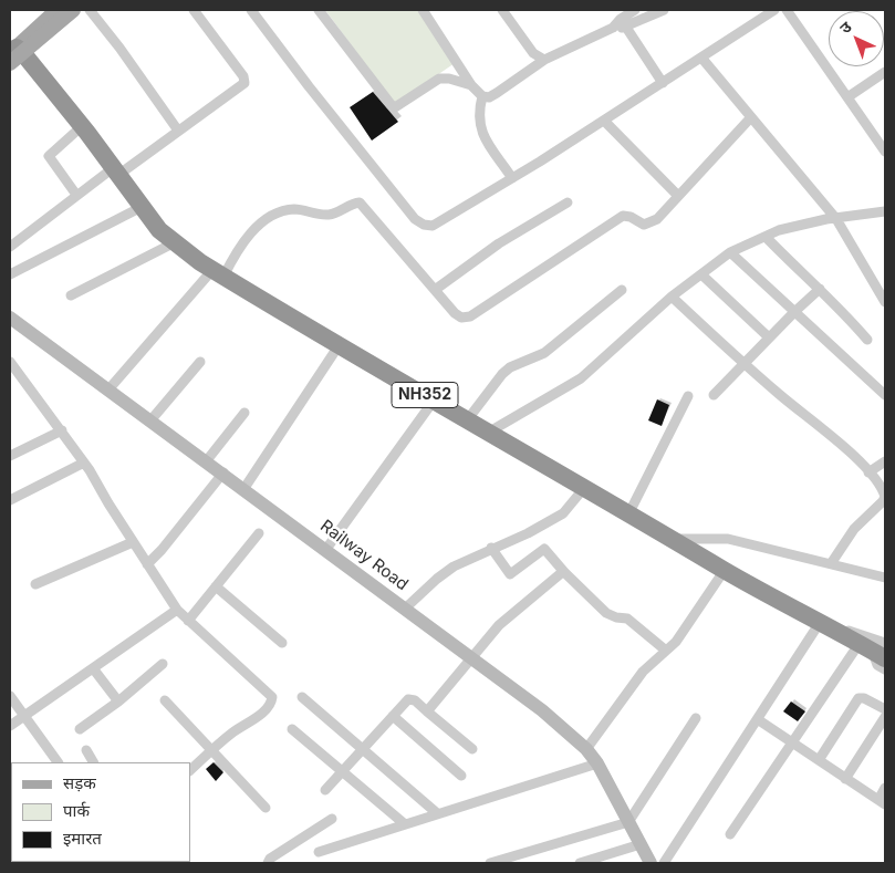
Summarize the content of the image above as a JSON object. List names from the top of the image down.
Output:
{
  "streets": {
    "highway": ["NH352"],
    "street": ["Railway Road"]
  },
  "legend": ["सड़क", "पार्क", "इमारत"],
  "north": "top left"
}
